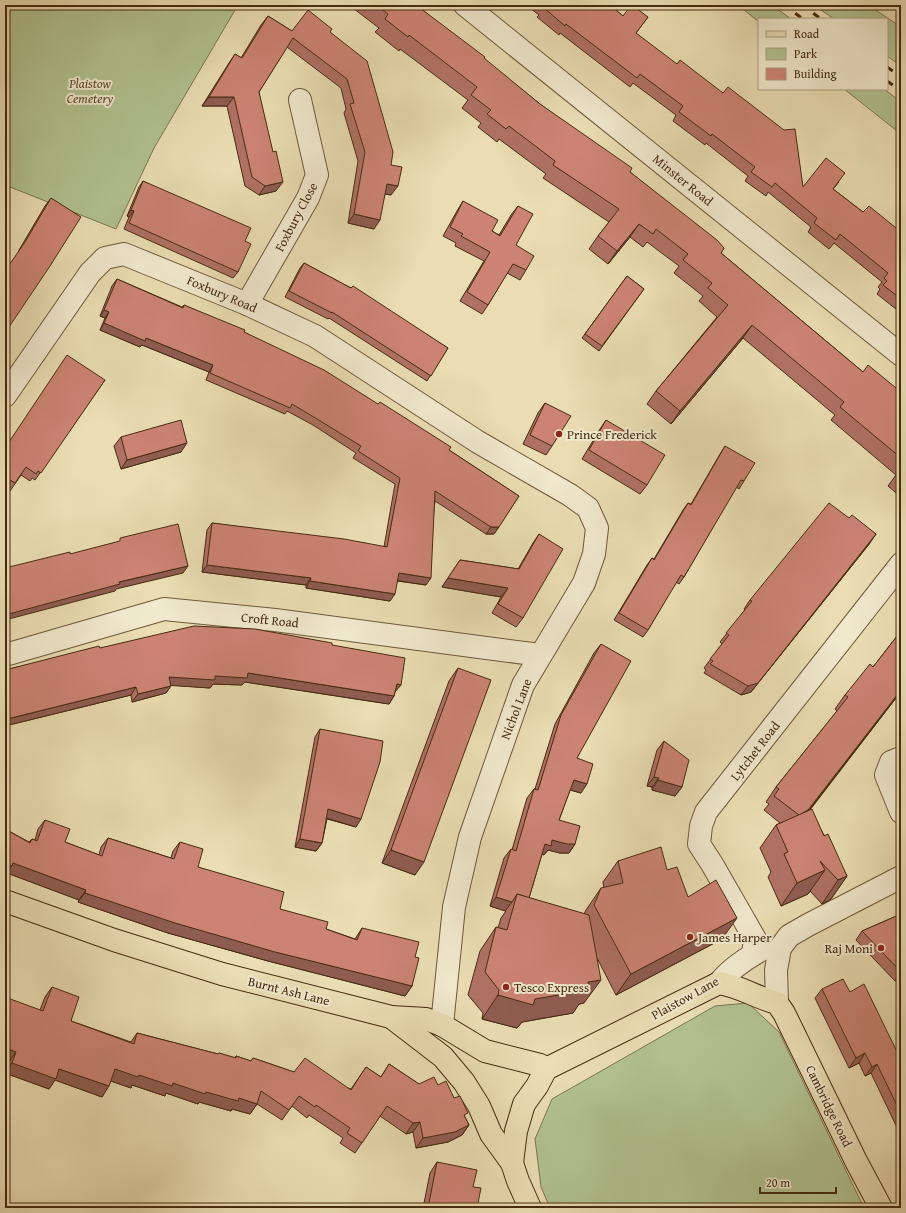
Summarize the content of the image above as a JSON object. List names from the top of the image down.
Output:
{
  "streets": {
    "main road": ["Burnt Ash Lane", "Plaistow Lane", "Cambridge Road"],
    "street": [
      "Minster Road",
      "Foxbury Close",
      "Foxbury Road",
      "Croft Road",
      "Nichol Lane",
      "Lytchet Road"
    ]
  },
  "crossings": [
    ["Foxbury Close", "Foxbury Road"],
    ["Foxbury Road", "Nichol Lane"],
    ["Croft Road", "Nichol Lane"],
    ["Lytchet Road", "Plaistow Lane"],
    ["Plaistow Lane", "Cambridge Road"]
  ],
  "parks": ["Plaistow Cemetery"],
  "places": [
    "Prince Frederick",
    "James Harper",
    "Raj Moni",
    "Tesco Express"
  ],
  "legend": ["Road", "Park", "Building"],
  "scale_bar": "20 m"
}
